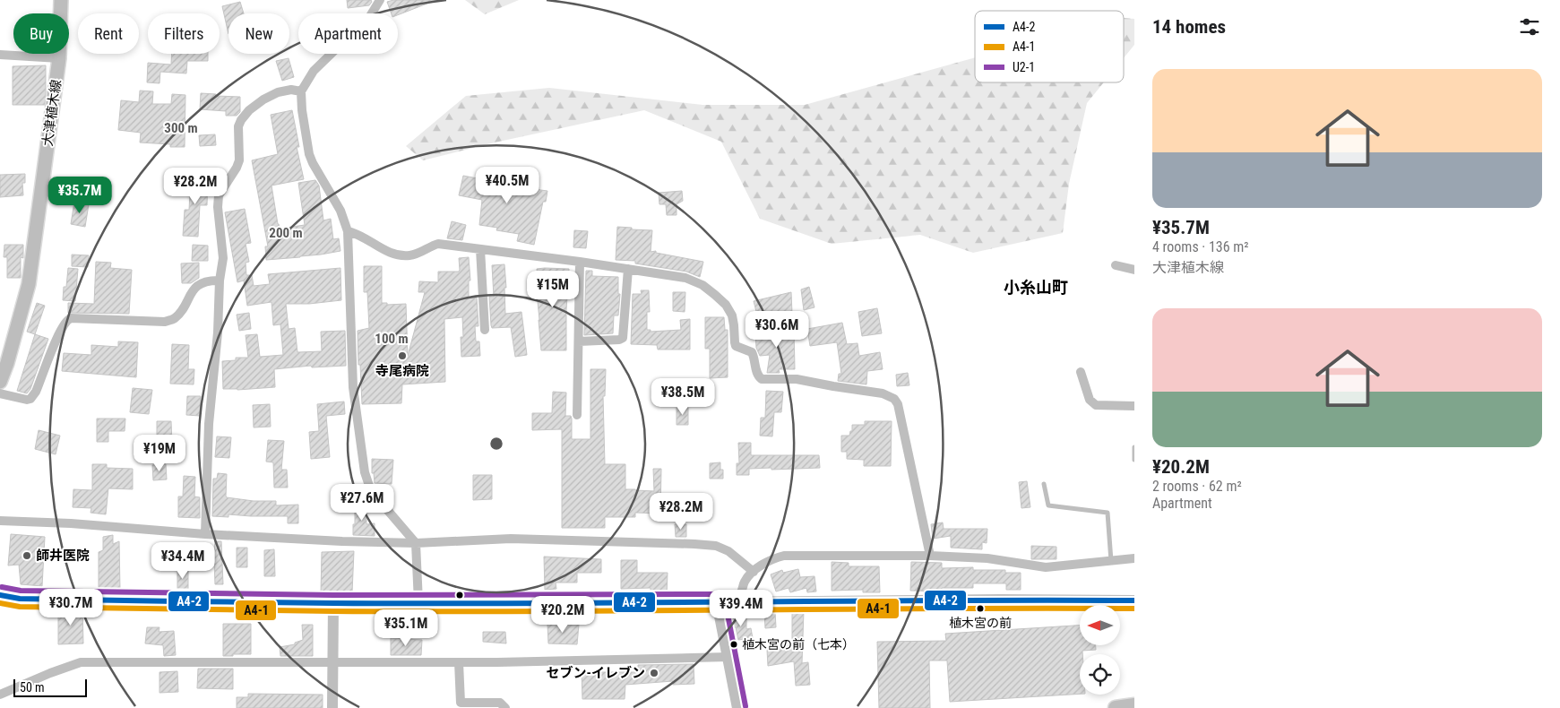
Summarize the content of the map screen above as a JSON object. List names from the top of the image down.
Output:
{
  "streets": {
    "main road": ["大津植木線"]
  },
  "districts": ["小糸山町"],
  "places": [
    "寺尾病院",
    "師井医院",
    "植木宮の前",
    "植木宮の前（七本）",
    "セブン-イレブン"
  ],
  "lines": ["transit line U2-1", "transit line A4-2", "transit line A4-1"],
  "legend": ["A4-2", "A4-1", "U2-1"],
  "scale_bar": "50 m",
  "north": "left",
  "page": {
    "heading": "14 homes",
    "chip": [
      "Buy",
      "Rent",
      "Filters",
      "New",
      "Apartment"
    ],
    "list": [
      {
        "name": "¥35.7M",
        "note": "4 rooms · 136 m² · 大津植木線"
      },
      {
        "name": "¥20.2M",
        "note": "2 rooms · 62 m² · Apartment"
      }
    ],
    "price": [
      "¥40.5M",
      "¥28.2M",
      "¥35.7M",
      "¥15M",
      "¥30.6M",
      "¥38.5M",
      "¥19M",
      "¥27.6M",
      "¥28.2M",
      "¥34.4M",
      "¥30.7M",
      "¥39.4M",
      "¥20.2M",
      "¥35.1M"
    ],
    "scale": "50 m"
  },
  "rings": ["300 m", "200 m", "100 m"]
}
